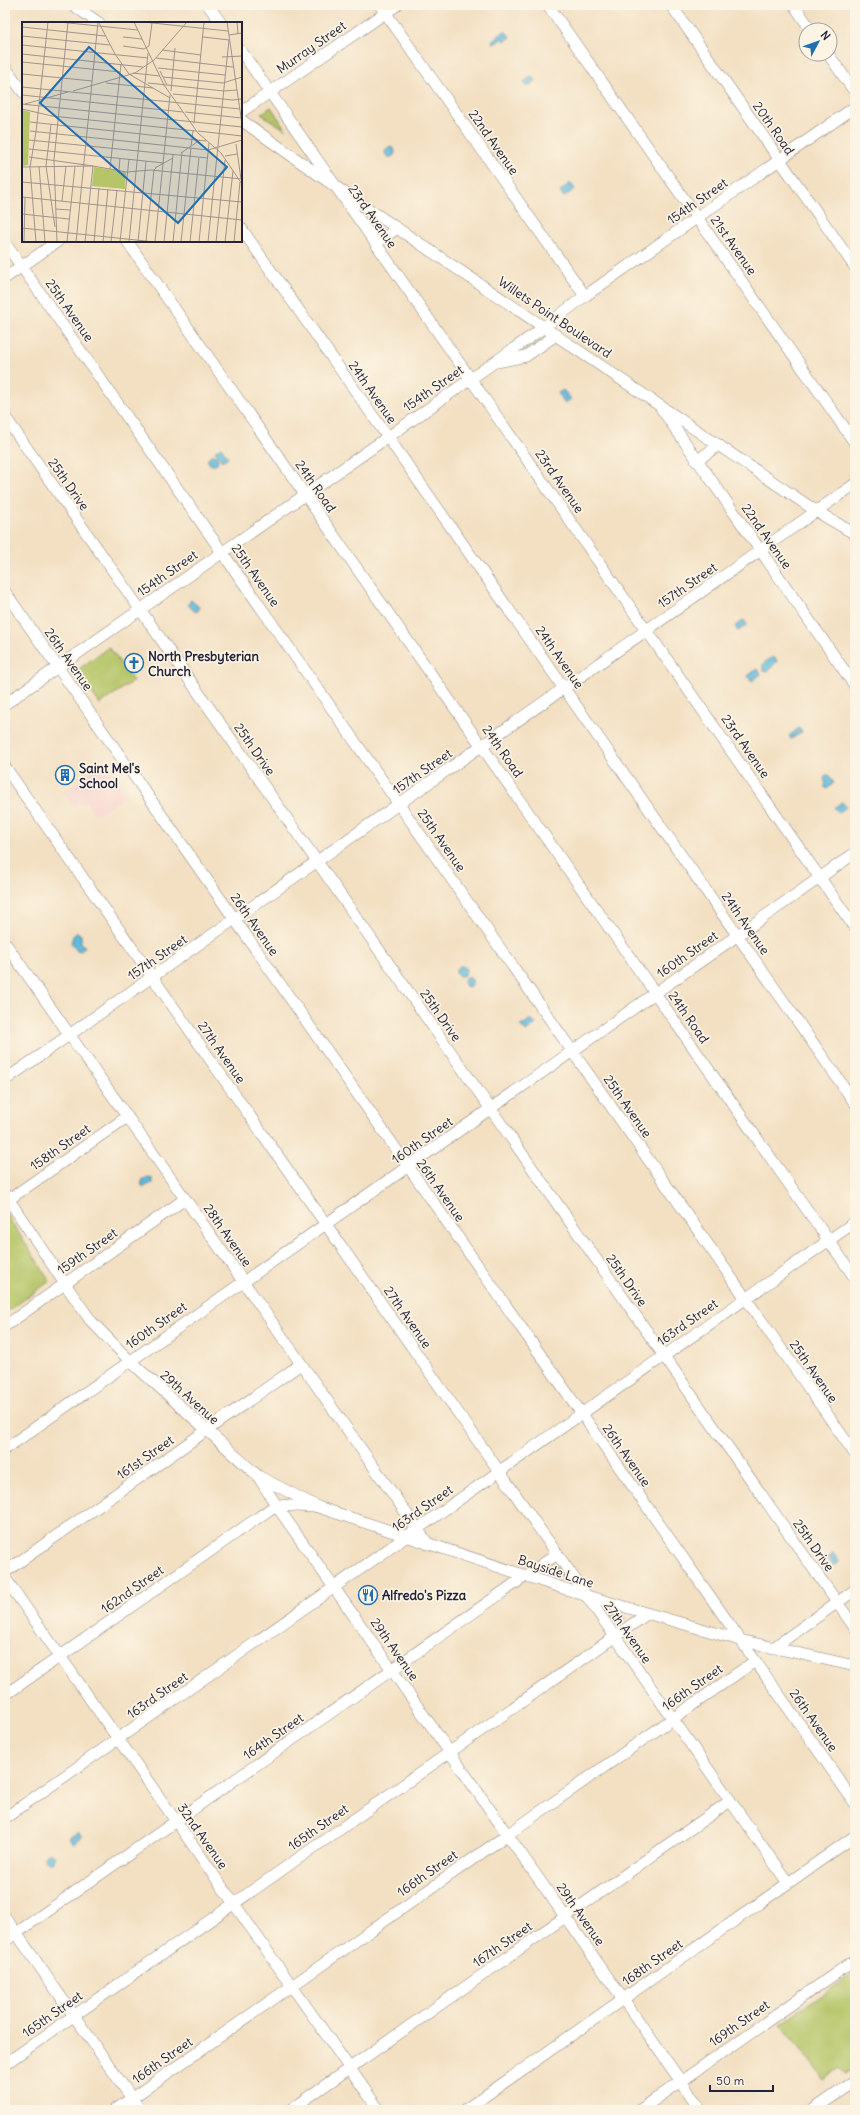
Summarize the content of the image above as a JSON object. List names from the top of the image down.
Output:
{
  "streets": {
    "street": [
      "Murray Street",
      "20th Road",
      "22nd Avenue",
      "154th Street",
      "23rd Avenue",
      "21st Avenue",
      "25th Avenue",
      "Willets Point Boulevard",
      "24th Avenue",
      "25th Drive",
      "24th Road",
      "157th Street",
      "26th Avenue",
      "160th Street",
      "27th Avenue",
      "158th Street",
      "28th Avenue",
      "159th Street",
      "163rd Street",
      "29th Avenue",
      "161st Street",
      "Bayside Lane",
      "162nd Street",
      "166th Street",
      "164th Street",
      "165th Street",
      "32nd Avenue",
      "167th Street",
      "168th Street",
      "169th Street"
    ]
  },
  "crossings": [
    ["Murray Street", "22nd Avenue"],
    ["Murray Street", "23rd Avenue"],
    ["20th Road", "154th Street"],
    ["22nd Avenue", "154th Street"],
    ["22nd Avenue", "Willets Point Boulevard"],
    ["22nd Avenue", "157th Street"],
    ["154th Street", "23rd Avenue"],
    ["154th Street", "21st Avenue"],
    ["154th Street", "25th Avenue"],
    ["154th Street", "Willets Point Boulevard"],
    ["154th Street", "24th Avenue"],
    ["154th Street", "25th Drive"],
    ["154th Street", "24th Road"],
    ["154th Street", "26th Avenue"],
    ["23rd Avenue", "Willets Point Boulevard"],
    ["23rd Avenue", "157th Street"],
    ["23rd Avenue", "160th Street"],
    ["25th Avenue", "157th Street"],
    ["25th Avenue", "160th Street"],
    ["25th Avenue", "163rd Street"],
    ["Willets Point Boulevard", "157th Street"],
    ["24th Avenue", "157th Street"],
    ["24th Avenue", "160th Street"],
    ["25th Drive", "157th Street"],
    ["25th Drive", "160th Street"],
    ["25th Drive", "163rd Street"],
    ["24th Road", "157th Street"],
    ["24th Road", "160th Street"],
    ["24th Road", "163rd Street"],
    ["157th Street", "26th Avenue"],
    ["157th Street", "27th Avenue"],
    ["157th Street", "28th Avenue"],
    ["26th Avenue", "160th Street"],
    ["26th Avenue", "163rd Street"],
    ["26th Avenue", "Bayside Lane"],
    ["26th Avenue", "166th Street"],
    ["160th Street", "27th Avenue"],
    ["160th Street", "28th Avenue"],
    ["160th Street", "29th Avenue"],
    ["27th Avenue", "163rd Street"],
    ["27th Avenue", "Bayside Lane"],
    ["27th Avenue", "166th Street"],
    ["27th Avenue", "164th Street"],
    ["27th Avenue", "165th Street"],
    ["27th Avenue", "167th Street"],
    ["27th Avenue", "168th Street"],
    ["158th Street", "28th Avenue"],
    ["158th Street", "29th Avenue"],
    ["28th Avenue", "159th Street"],
    ["28th Avenue", "163rd Street"],
    ["28th Avenue", "161st Street"],
    ["28th Avenue", "Bayside Lane"],
    ["159th Street", "29th Avenue"],
    ["163rd Street", "29th Avenue"],
    ["163rd Street", "Bayside Lane"],
    ["163rd Street", "32nd Avenue"],
    ["29th Avenue", "161st Street"],
    ["29th Avenue", "Bayside Lane"],
    ["29th Avenue", "162nd Street"],
    ["29th Avenue", "166th Street"],
    ["29th Avenue", "164th Street"],
    ["29th Avenue", "165th Street"],
    ["29th Avenue", "167th Street"],
    ["29th Avenue", "168th Street"],
    ["29th Avenue", "169th Street"],
    ["Bayside Lane", "164th Street"],
    ["Bayside Lane", "165th Street"],
    ["162nd Street", "32nd Avenue"],
    ["166th Street", "32nd Avenue"],
    ["164th Street", "32nd Avenue"],
    ["165th Street", "32nd Avenue"],
    ["32nd Avenue", "167th Street"]
  ],
  "places": {
    "church": ["North Presbyterian Church"],
    "building": ["Saint Mel's School"],
    "restaurant": ["Alfredo's Pizza"]
  },
  "scale_bar": "50 m",
  "north": "top right"
}
